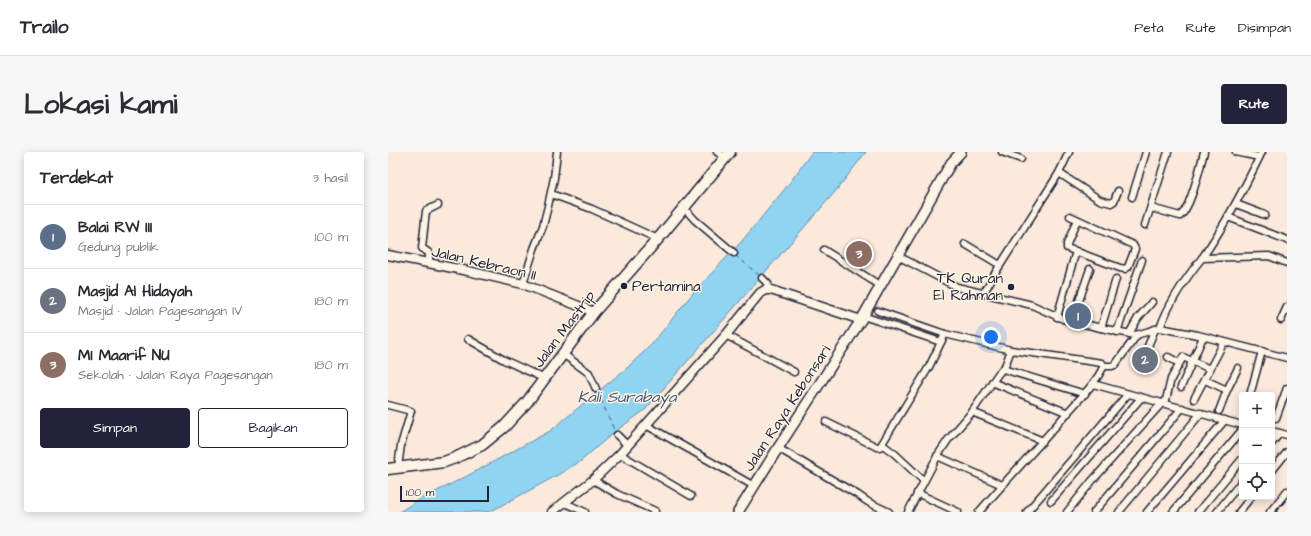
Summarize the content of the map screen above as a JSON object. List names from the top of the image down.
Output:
{
  "streets": {
    "main road": ["Jalan Mastrip", "Jalan Raya Kebonsari"],
    "street": ["Jalan Kebraon II"]
  },
  "crossings": [
    ["Jalan Kebraon II", "Jalan Mastrip"]
  ],
  "water": ["Kali Surabaya"],
  "places": ["Pertamina", "TK Quran El Rahman"],
  "scale_bar": "100 m",
  "page": {
    "header": "Trailo",
    "nav": ["Peta", "Rute", "Disimpan"],
    "buttons": [
      "Rute",
      ["Simpan", "Bagikan"]
    ],
    "title": "Lokasi kami",
    "heading": ["Terdekat", "3 hasil"],
    "list": [
      {
        "mark": "1",
        "name": "Balai RW III",
        "note": "Gedung publik",
        "value": "100 m"
      },
      {
        "mark": "2",
        "name": "Masjid Al Hidayah",
        "note": "Masjid · Jalan Pagesangan IV",
        "value": "180 m"
      },
      {
        "mark": "3",
        "name": "MI Maarif NU",
        "note": "Sekolah · Jalan Raya Pagesangan",
        "value": "180 m"
      }
    ],
    "pins": ["3", "1", "2"],
    "map_buttons": ["+", "−"],
    "scale": "100 m"
  }
}
